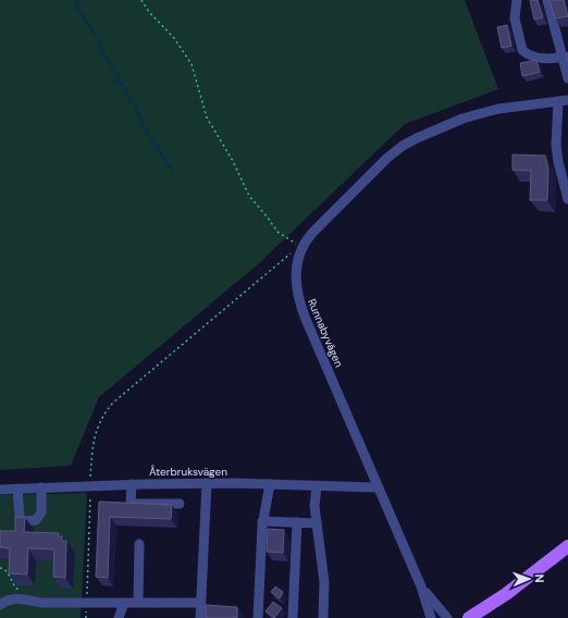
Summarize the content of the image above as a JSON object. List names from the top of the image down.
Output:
{
  "streets": {
    "street": ["Runnabyvägen", "Återbruksvägen"]
  },
  "crossings": [
    ["Runnabyvägen", "Återbruksvägen"]
  ],
  "north": "right"
}
